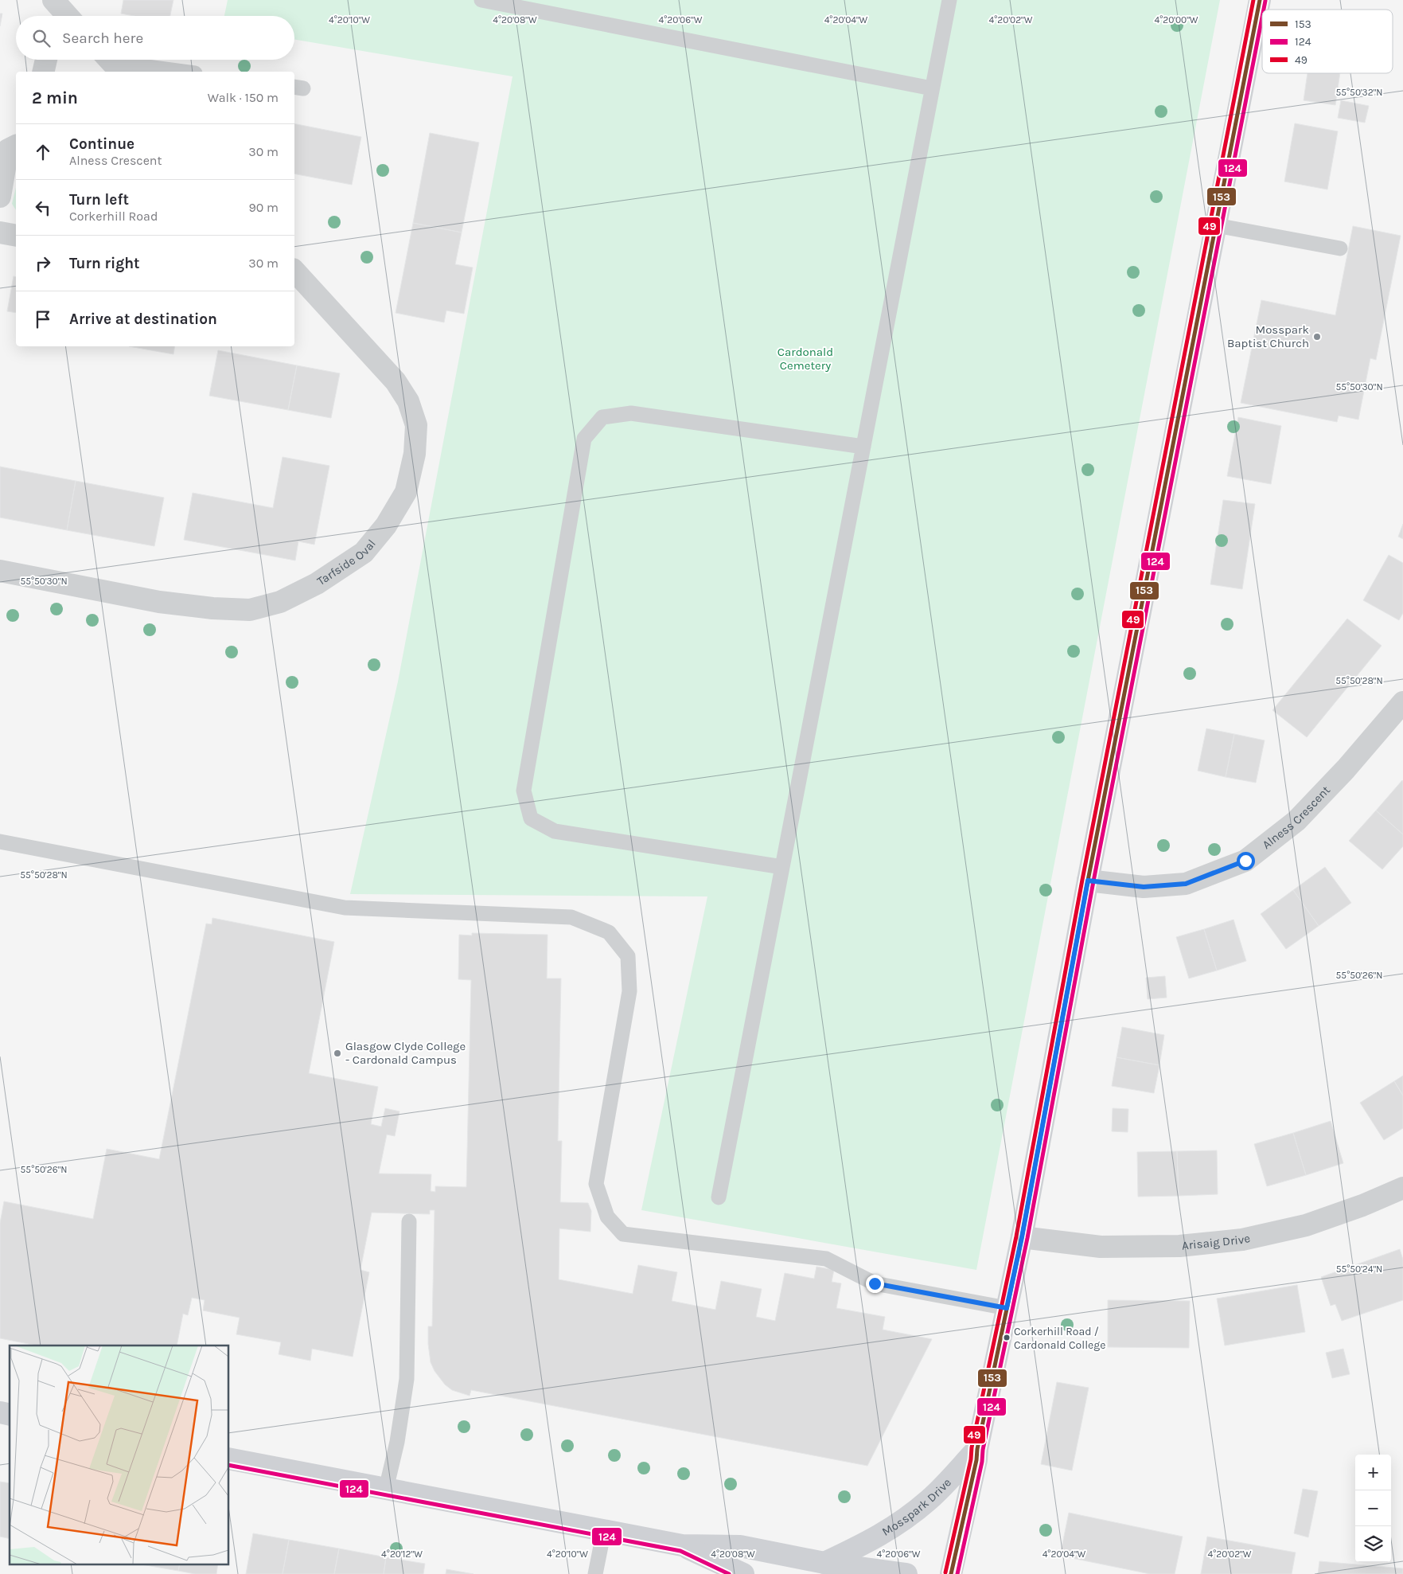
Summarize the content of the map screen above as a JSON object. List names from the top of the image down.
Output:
{
  "streets": {
    "street": [
      "Tarfside Oval",
      "Alness Crescent",
      "Arisaig Drive",
      "Mosspark Drive"
    ]
  },
  "parks": ["Cardonald Cemetery"],
  "places": ["Mosspark Baptist Church", "Glasgow Clyde College - Cardonald Campus", "Corkerhill Road / Cardonald College"],
  "lines": ["transit line 153", "transit line 49", "transit line 124"],
  "legend": ["153", "124", "49"],
  "page": {
    "search": "Search here",
    "heading": ["2 min", "Walk · 150 m"],
    "list": [
      ["Continue", "Alness Crescent", "30 m"],
      ["Turn left", "Corkerhill Road", "90 m"],
      ["Turn right", "30 m"],
      "Arrive at destination"
    ],
    "map_buttons": ["+", "−"]
  },
  "coordinates": [
    "4°20'10\"W",
    "4°20'08\"W",
    "4°20'06\"W",
    "4°20'04\"W",
    "4°20'02\"W",
    "4°20'00\"W",
    "55°50'32\"N",
    "55°50'30\"N",
    "55°50'28\"N",
    "55°50'26\"N",
    "55°50'24\"N",
    "4°20'12\"W"
  ]
}
